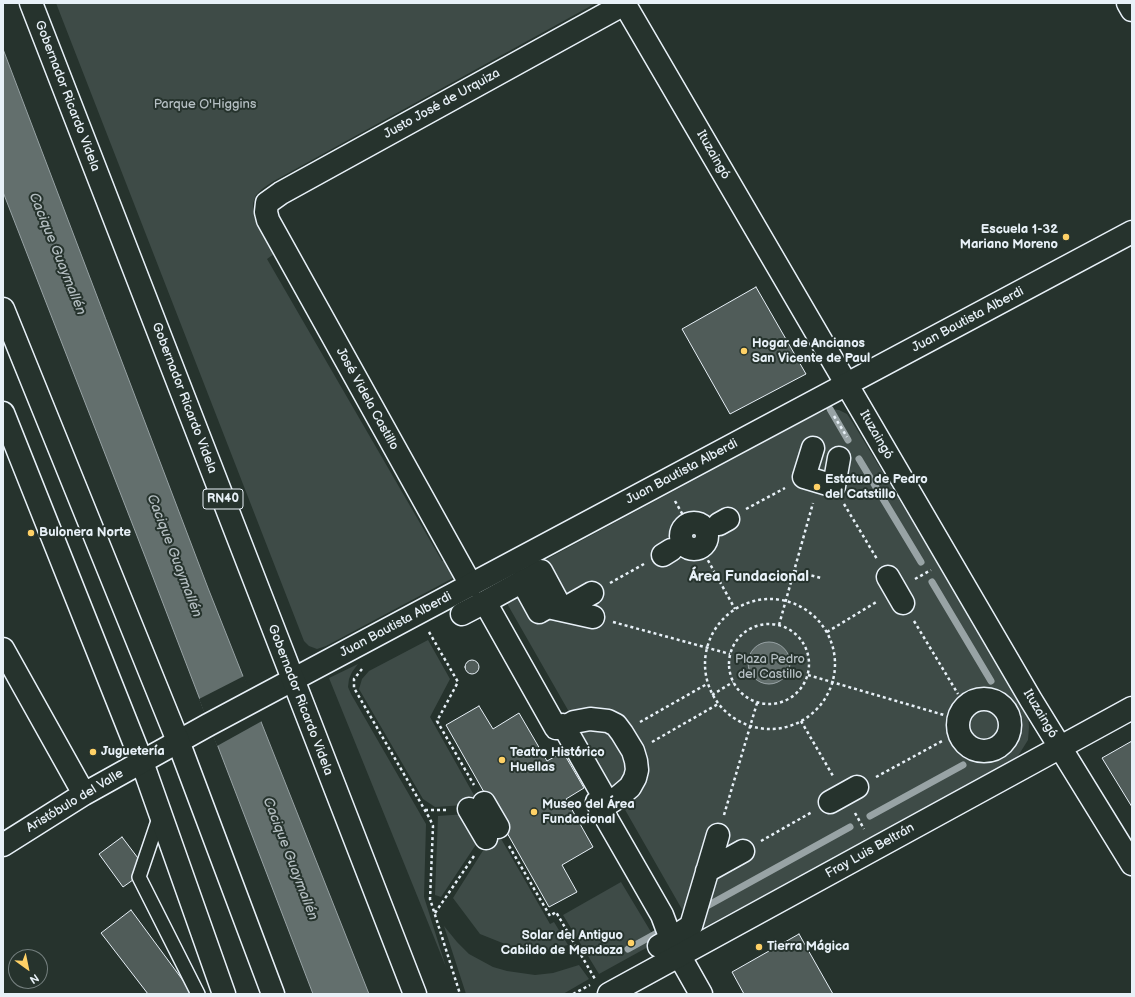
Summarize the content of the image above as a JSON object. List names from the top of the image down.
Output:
{
  "streets": {
    "main road": [
      "Gobernador Ricardo Videla",
      "Justo José de Urquiza",
      "Ituzaingó",
      "Juan Bautista Alberdi",
      "José Videla Castillo",
      "RN40",
      "Aristóbulo del Valle",
      "Fray Luis Beltrán"
    ]
  },
  "crossings": [
    ["Gobernador Ricardo Videla", "Juan Bautista Alberdi"],
    ["Justo José de Urquiza", "Ituzaingó"],
    ["Justo José de Urquiza", "José Videla Castillo"],
    ["Ituzaingó", "Juan Bautista Alberdi"],
    ["Ituzaingó", "Fray Luis Beltrán"],
    ["Juan Bautista Alberdi", "José Videla Castillo"],
    ["Juan Bautista Alberdi", "Aristóbulo del Valle"]
  ],
  "districts": ["Área Fundacional"],
  "water": ["Cacique Guaymallén"],
  "parks": ["Parque O'Higgins", "Plaza Pedro del Castillo"],
  "places": [
    "Escuela 1-32 Mariano Moreno",
    "Hogar de Ancianos San Vicente de Paul",
    "Estatua de Pedro del Catstillo",
    "Bulonera Norte",
    "Juguetería",
    "Teatro Histórico Huellas",
    "Museo del Área Fundacional",
    "Solar del Antiguo Cabildo de Mendoza",
    "Tierra Mágica"
  ],
  "north": "bottom right"
}
